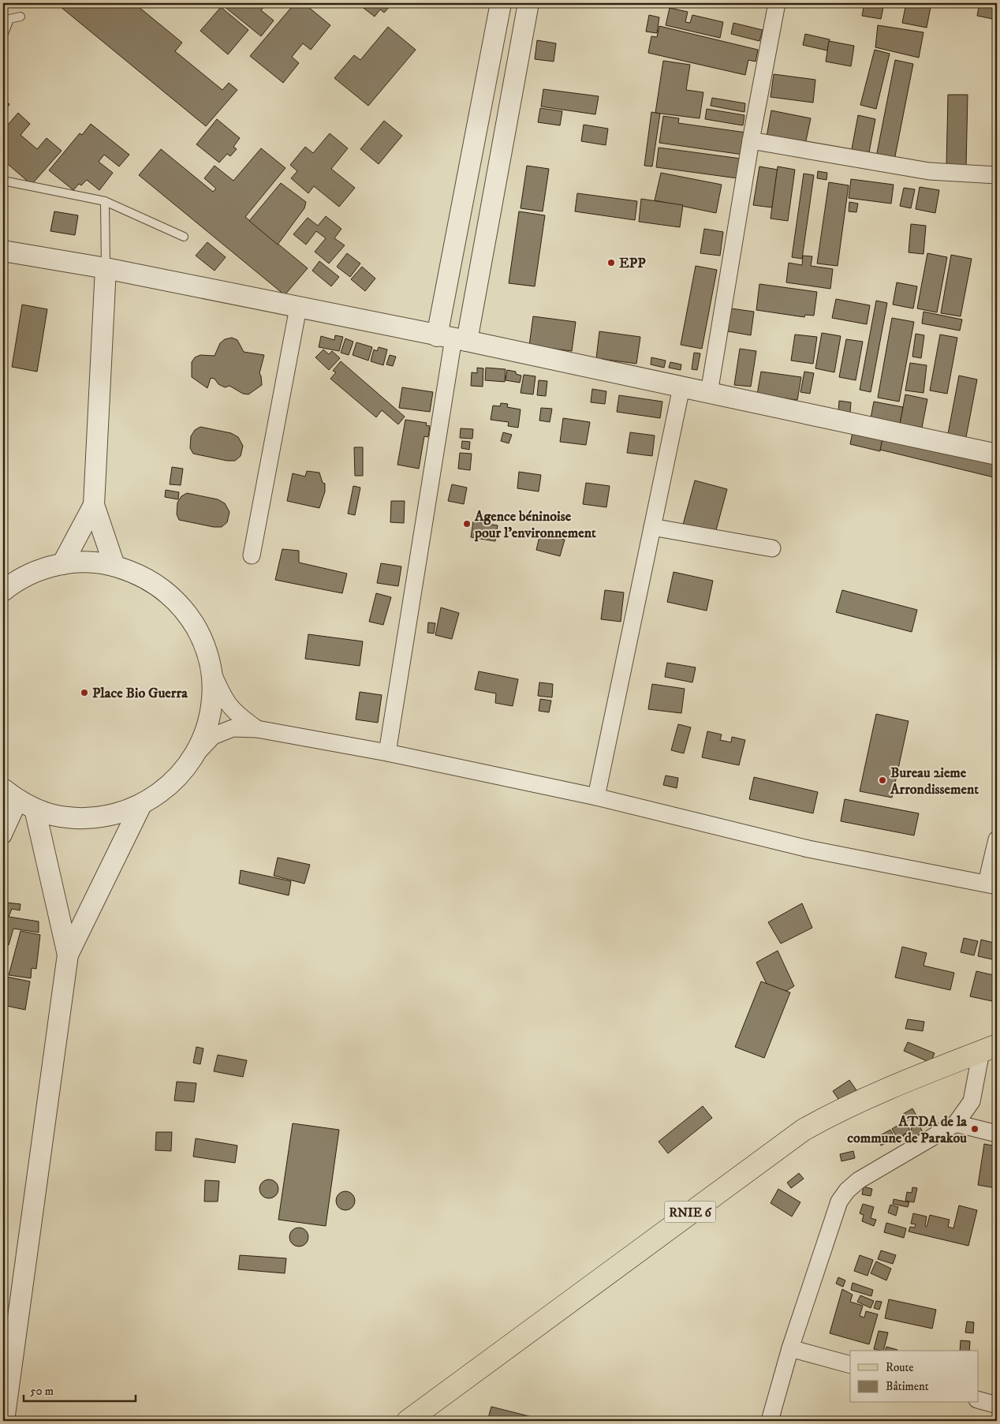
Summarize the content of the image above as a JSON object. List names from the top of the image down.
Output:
{
  "streets": {
    "main road": ["RNIE 6"]
  },
  "places": [
    "EPP",
    "Agence béninoise pour l'environnement",
    "Place Bio Guerra",
    "Bureau 2ieme Arrondissement",
    "ATDA de la commune de Parakou"
  ],
  "legend": ["Route", "Bâtiment"],
  "scale_bar": "50 m"
}
